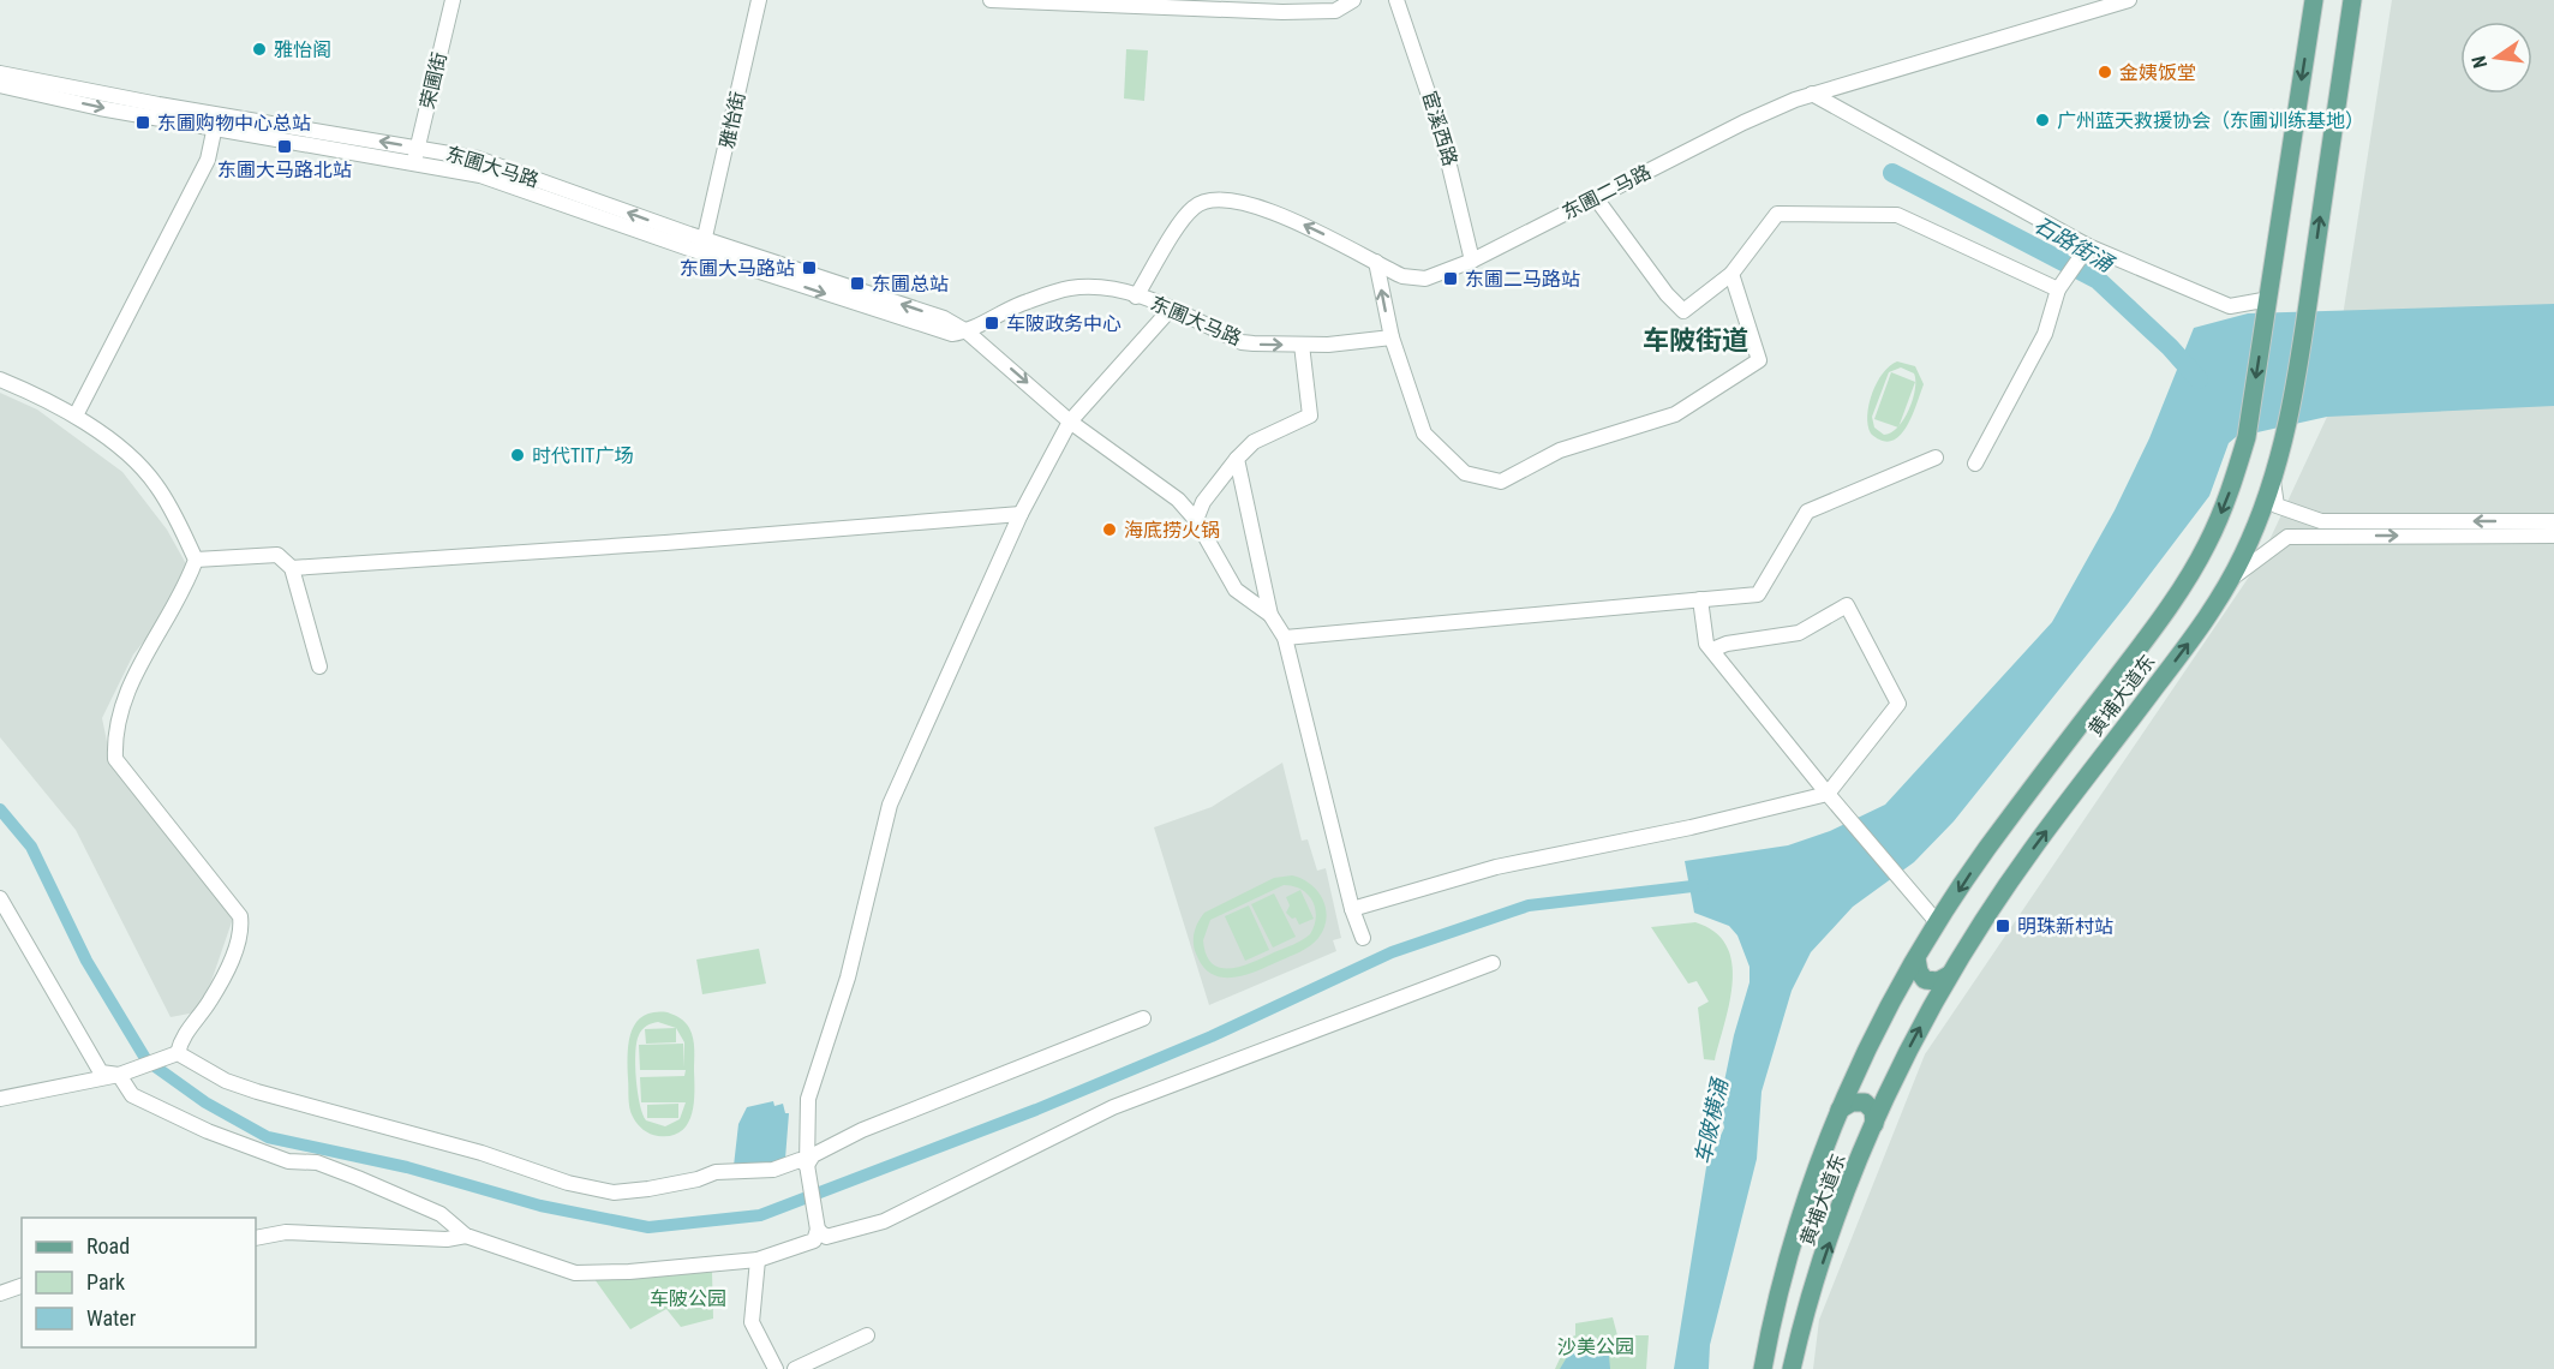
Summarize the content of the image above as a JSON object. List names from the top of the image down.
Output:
{
  "streets": {
    "main road": ["黄埔大道东"],
    "street": [
      "荣圃街",
      "雅怡街",
      "宦溪西路",
      "东圃大马路",
      "东圃二马路"
    ]
  },
  "crossings": [
    ["荣圃街", "东圃大马路"],
    ["雅怡街", "东圃大马路"],
    ["宦溪西路", "东圃二马路"],
    ["东圃大马路", "东圃二马路"]
  ],
  "districts": ["车陂街道"],
  "water": ["石路街涌", "车陂横涌"],
  "parks": ["车陂公园", "沙美公园"],
  "places": {
    "other": [
      "雅怡阁",
      "金姨饭堂",
      "广州蓝天救援协会（东圃训练基地）",
      "时代TIT广场",
      "海底捞火锅"
    ],
    "transit": [
      "东圃购物中心总站",
      "东圃大马路北站",
      "东圃大马路站",
      "东圃二马路站",
      "东圃总站",
      "车陂政务中心",
      "明珠新村站"
    ]
  },
  "legend": ["Road", "Park", "Water"],
  "north": "left"
}
